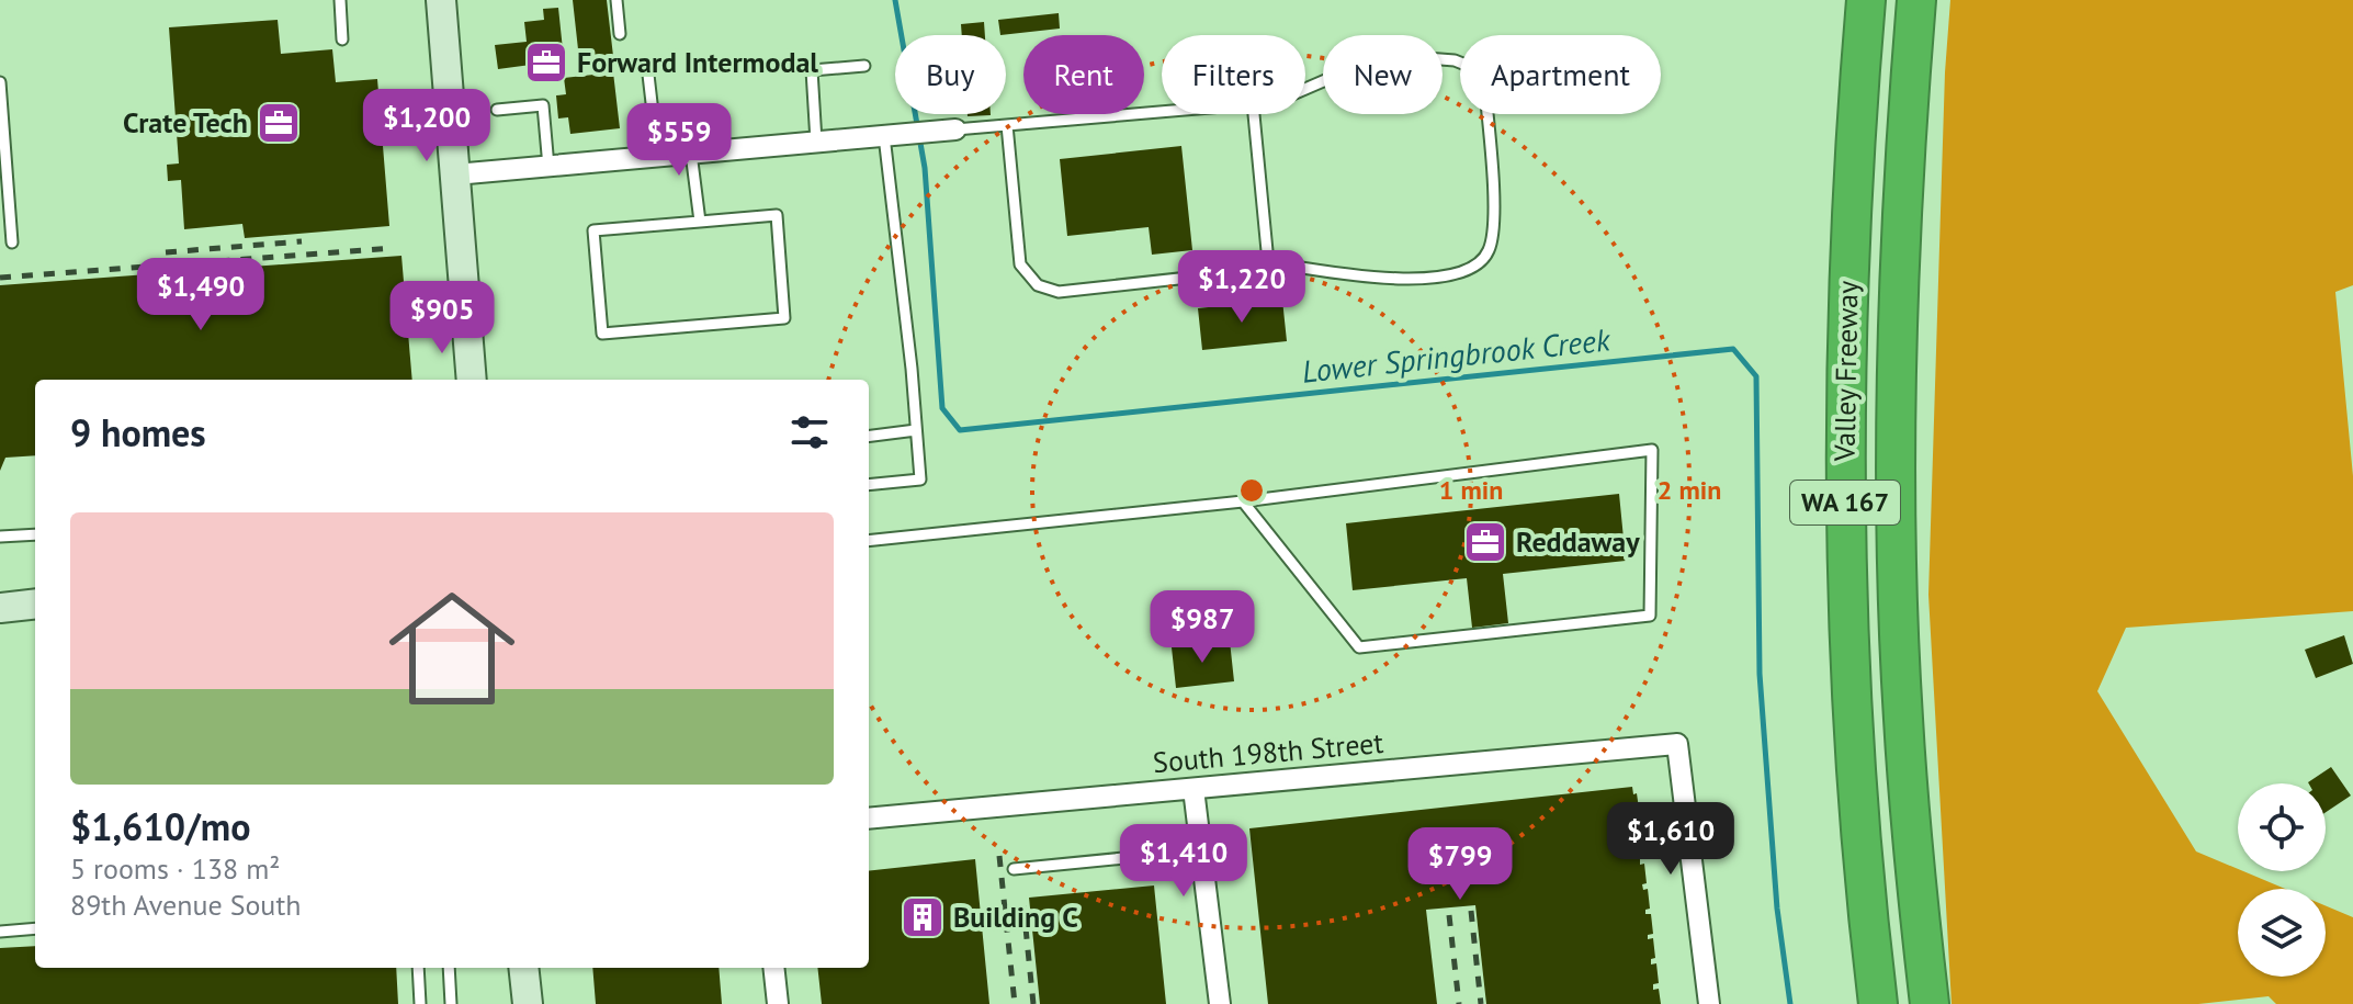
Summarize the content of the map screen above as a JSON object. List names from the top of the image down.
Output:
{
  "streets": {
    "highway": ["Valley Freeway", "WA 167"],
    "street": ["South 198th Street"]
  },
  "water": ["Lower Springbrook Creek"],
  "places": {
    "office": ["Forward Intermodal", "Crate Tech", "Reddaway"],
    "building": ["Building C"]
  },
  "page": {
    "chip": [
      "Buy",
      "Rent",
      "Filters",
      "New",
      "Apartment"
    ],
    "price": [
      "$1,200",
      "$559",
      "$1,220",
      "$1,490",
      "$905",
      "$987",
      "$1,610",
      "$1,410",
      "$799"
    ],
    "heading": "9 homes",
    "list": [
      {
        "name": "$1,610/mo",
        "note": "5 rooms · 138 m² · 89th Avenue South"
      }
    ]
  },
  "rings": ["1 min", "2 min"]
}
